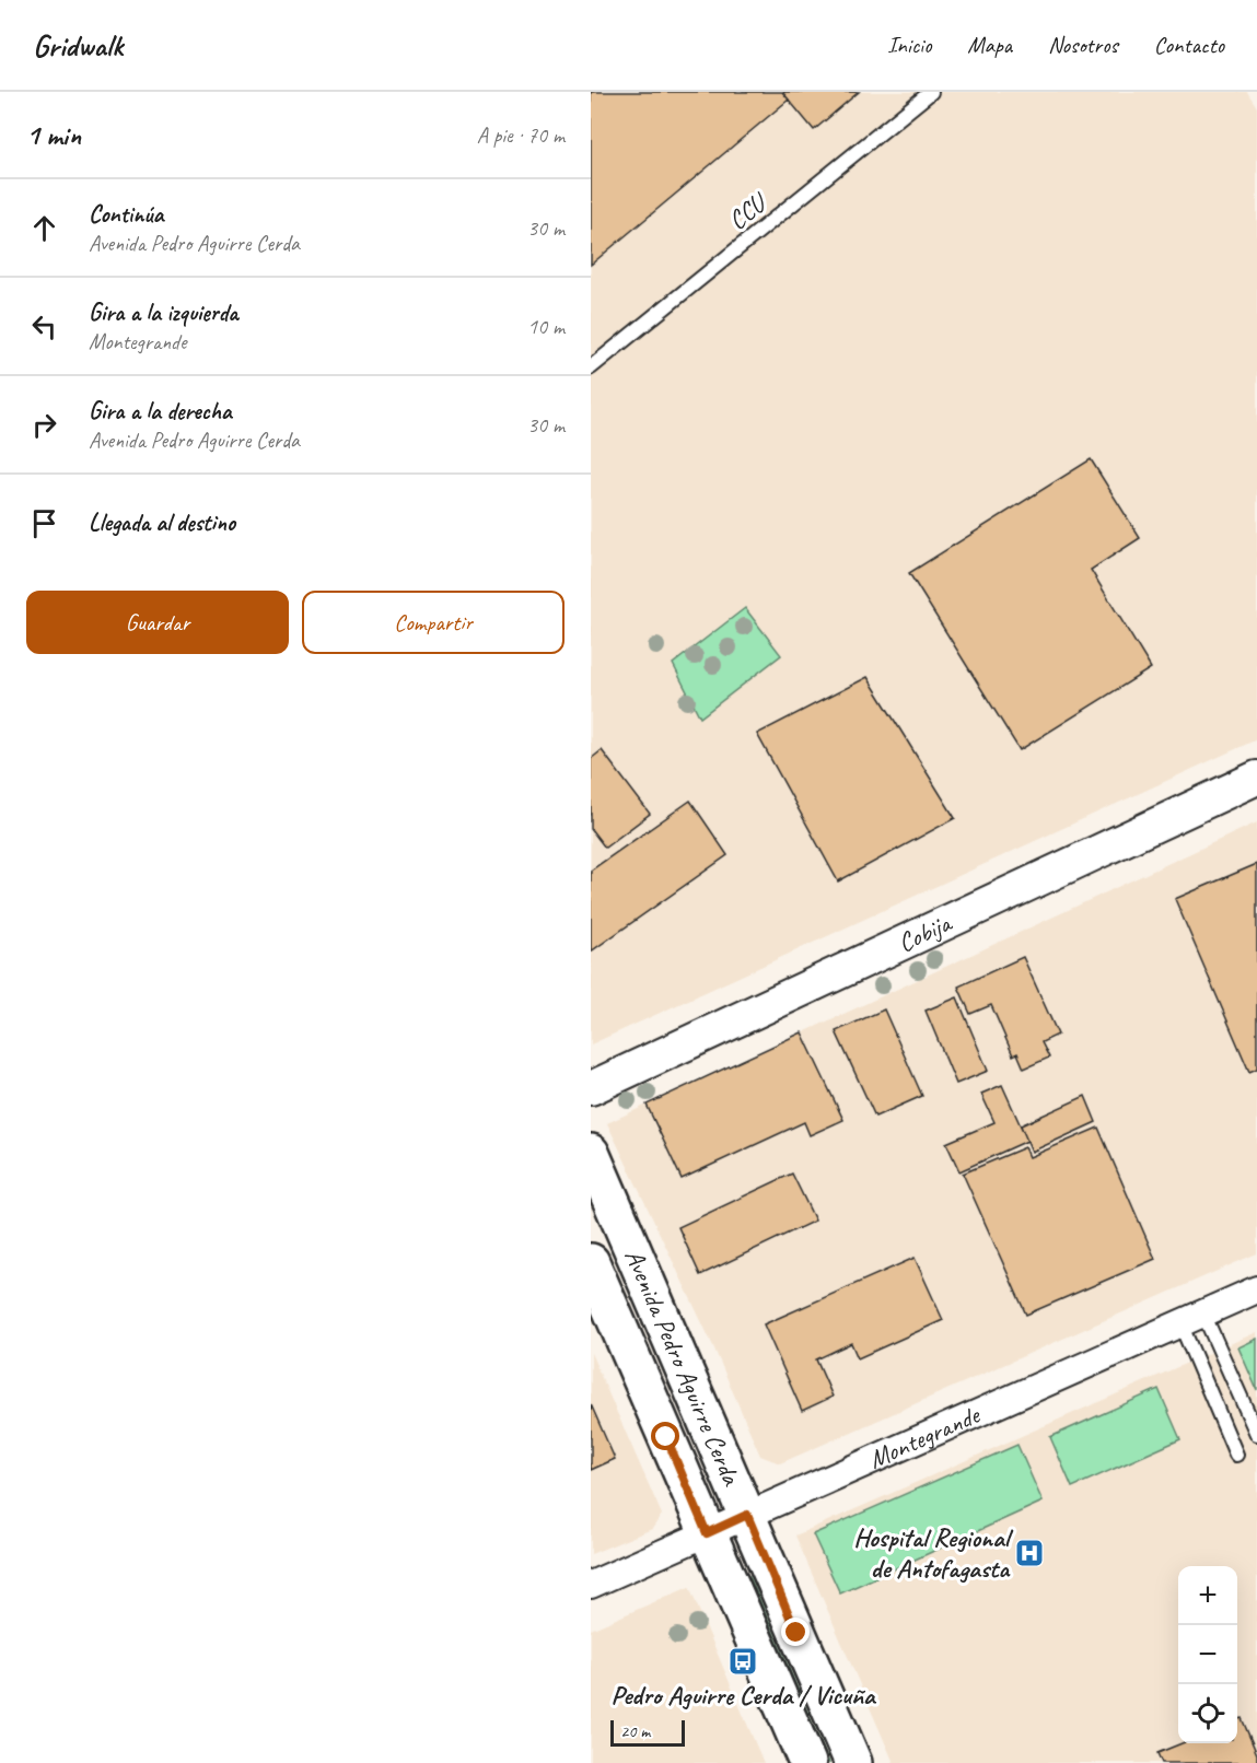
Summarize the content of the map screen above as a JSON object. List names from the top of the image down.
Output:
{
  "streets": {
    "main road": ["Avenida Pedro Aguirre Cerda"],
    "street": ["Cobija", "Montegrande"],
    "lane": ["CCU"]
  },
  "crossings": [
    ["Avenida Pedro Aguirre Cerda", "Montegrande"]
  ],
  "places": {
    "hospital": ["Hospital Regional de Antofagasta"],
    "bus stop": ["Pedro Aguirre Cerda / Vicuña"]
  },
  "scale_bar": "20 m",
  "page": {
    "header": "Gridwalk",
    "nav": [
      "Inicio",
      "Mapa",
      "Nosotros",
      "Contacto"
    ],
    "heading": ["1 min", "A pie · 70 m"],
    "list": [
      ["Continúa", "Avenida Pedro Aguirre Cerda", "30 m"],
      ["Gira a la izquierda", "Montegrande", "10 m"],
      ["Gira a la derecha", "Avenida Pedro Aguirre Cerda", "30 m"],
      "Llegada al destino"
    ],
    "buttons": ["Guardar", "Compartir"],
    "map_buttons": ["+", "−"],
    "scale": "20 m"
  }
}
